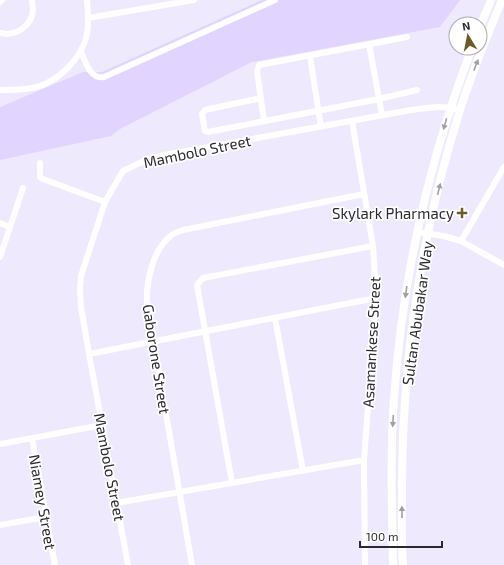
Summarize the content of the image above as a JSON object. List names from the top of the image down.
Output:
{
  "streets": {
    "main road": ["Sultan Abubakar Way"],
    "street": [
      "Mambolo Street",
      "Asamankese Street",
      "Gaborone Street",
      "Niamey Street"
    ]
  },
  "crossings": [
    ["Mambolo Street", "Sultan Abubakar Way"],
    ["Mambolo Street", "Asamankese Street"],
    ["Asamankese Street", "Gaborone Street"]
  ],
  "places": {
    "health": ["Skylark Pharmacy"]
  },
  "scale_bar": "100 m",
  "north": "top"
}
